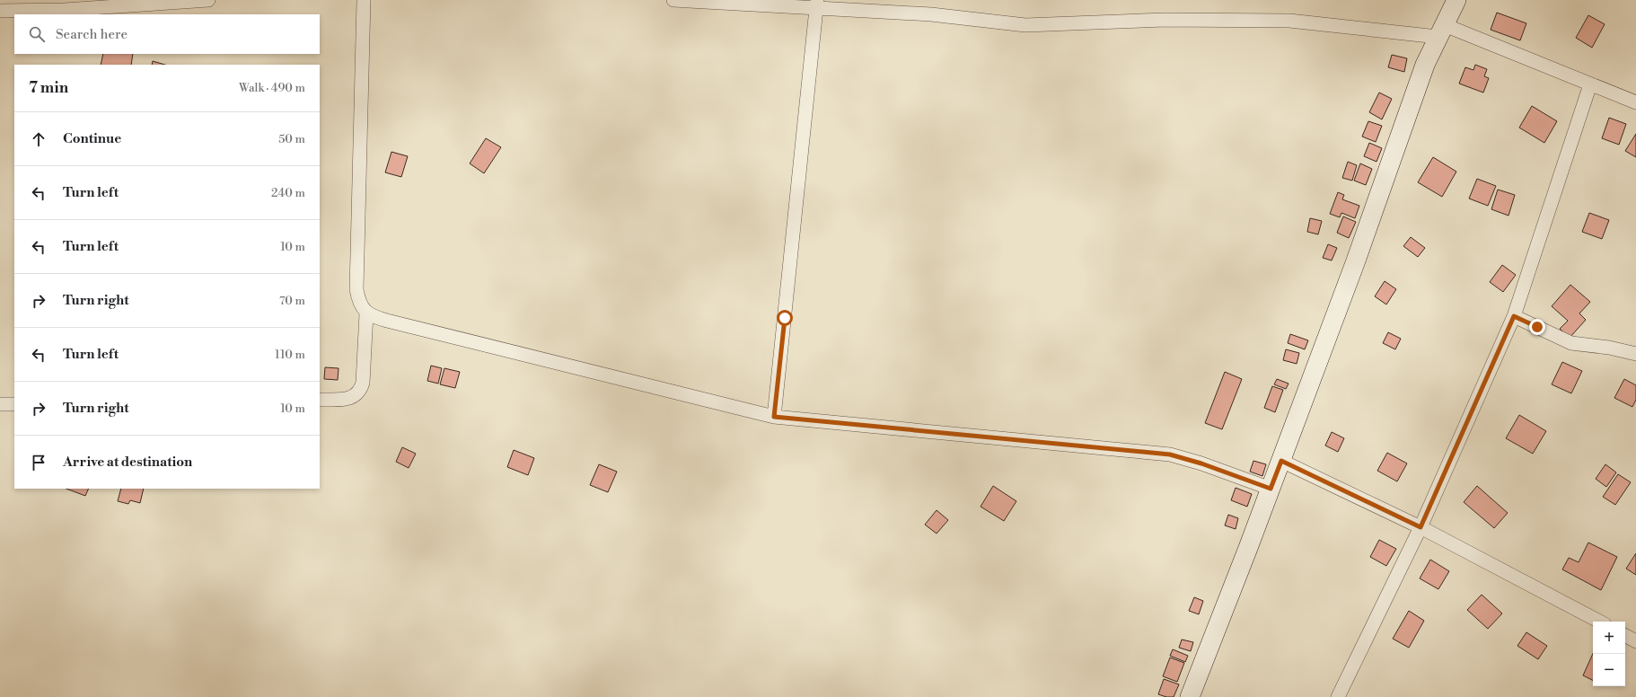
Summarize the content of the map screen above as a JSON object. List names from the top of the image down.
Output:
{
  "page": {
    "search": "Search here",
    "heading": ["7 min", "Walk · 490 m"],
    "list": [
      ["Continue", "50 m"],
      ["Turn left", "240 m"],
      ["Turn left", "10 m"],
      ["Turn right", "70 m"],
      ["Turn left", "110 m"],
      ["Turn right", "10 m"],
      "Arrive at destination"
    ],
    "map_buttons": ["+", "−"]
  }
}
